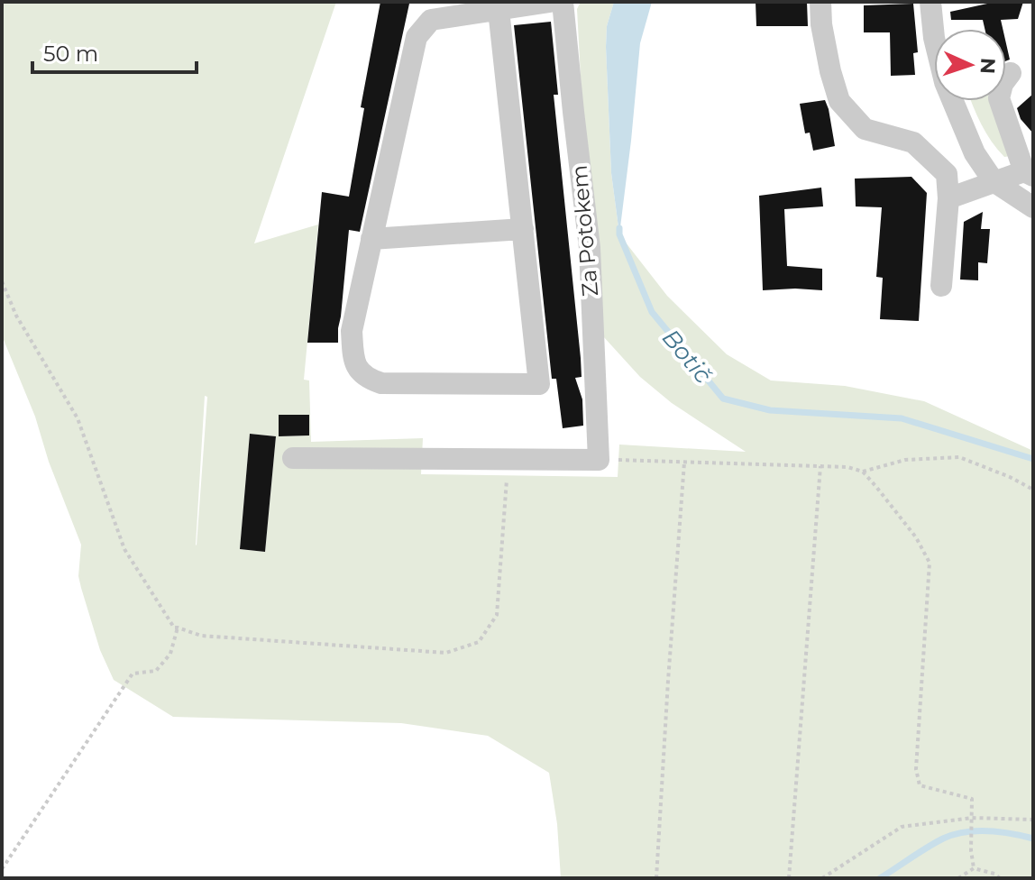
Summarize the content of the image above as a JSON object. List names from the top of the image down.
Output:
{
  "streets": {
    "street": ["Za Potokem"]
  },
  "water": ["Botič"],
  "scale_bar": "50 m",
  "north": "right"
}
